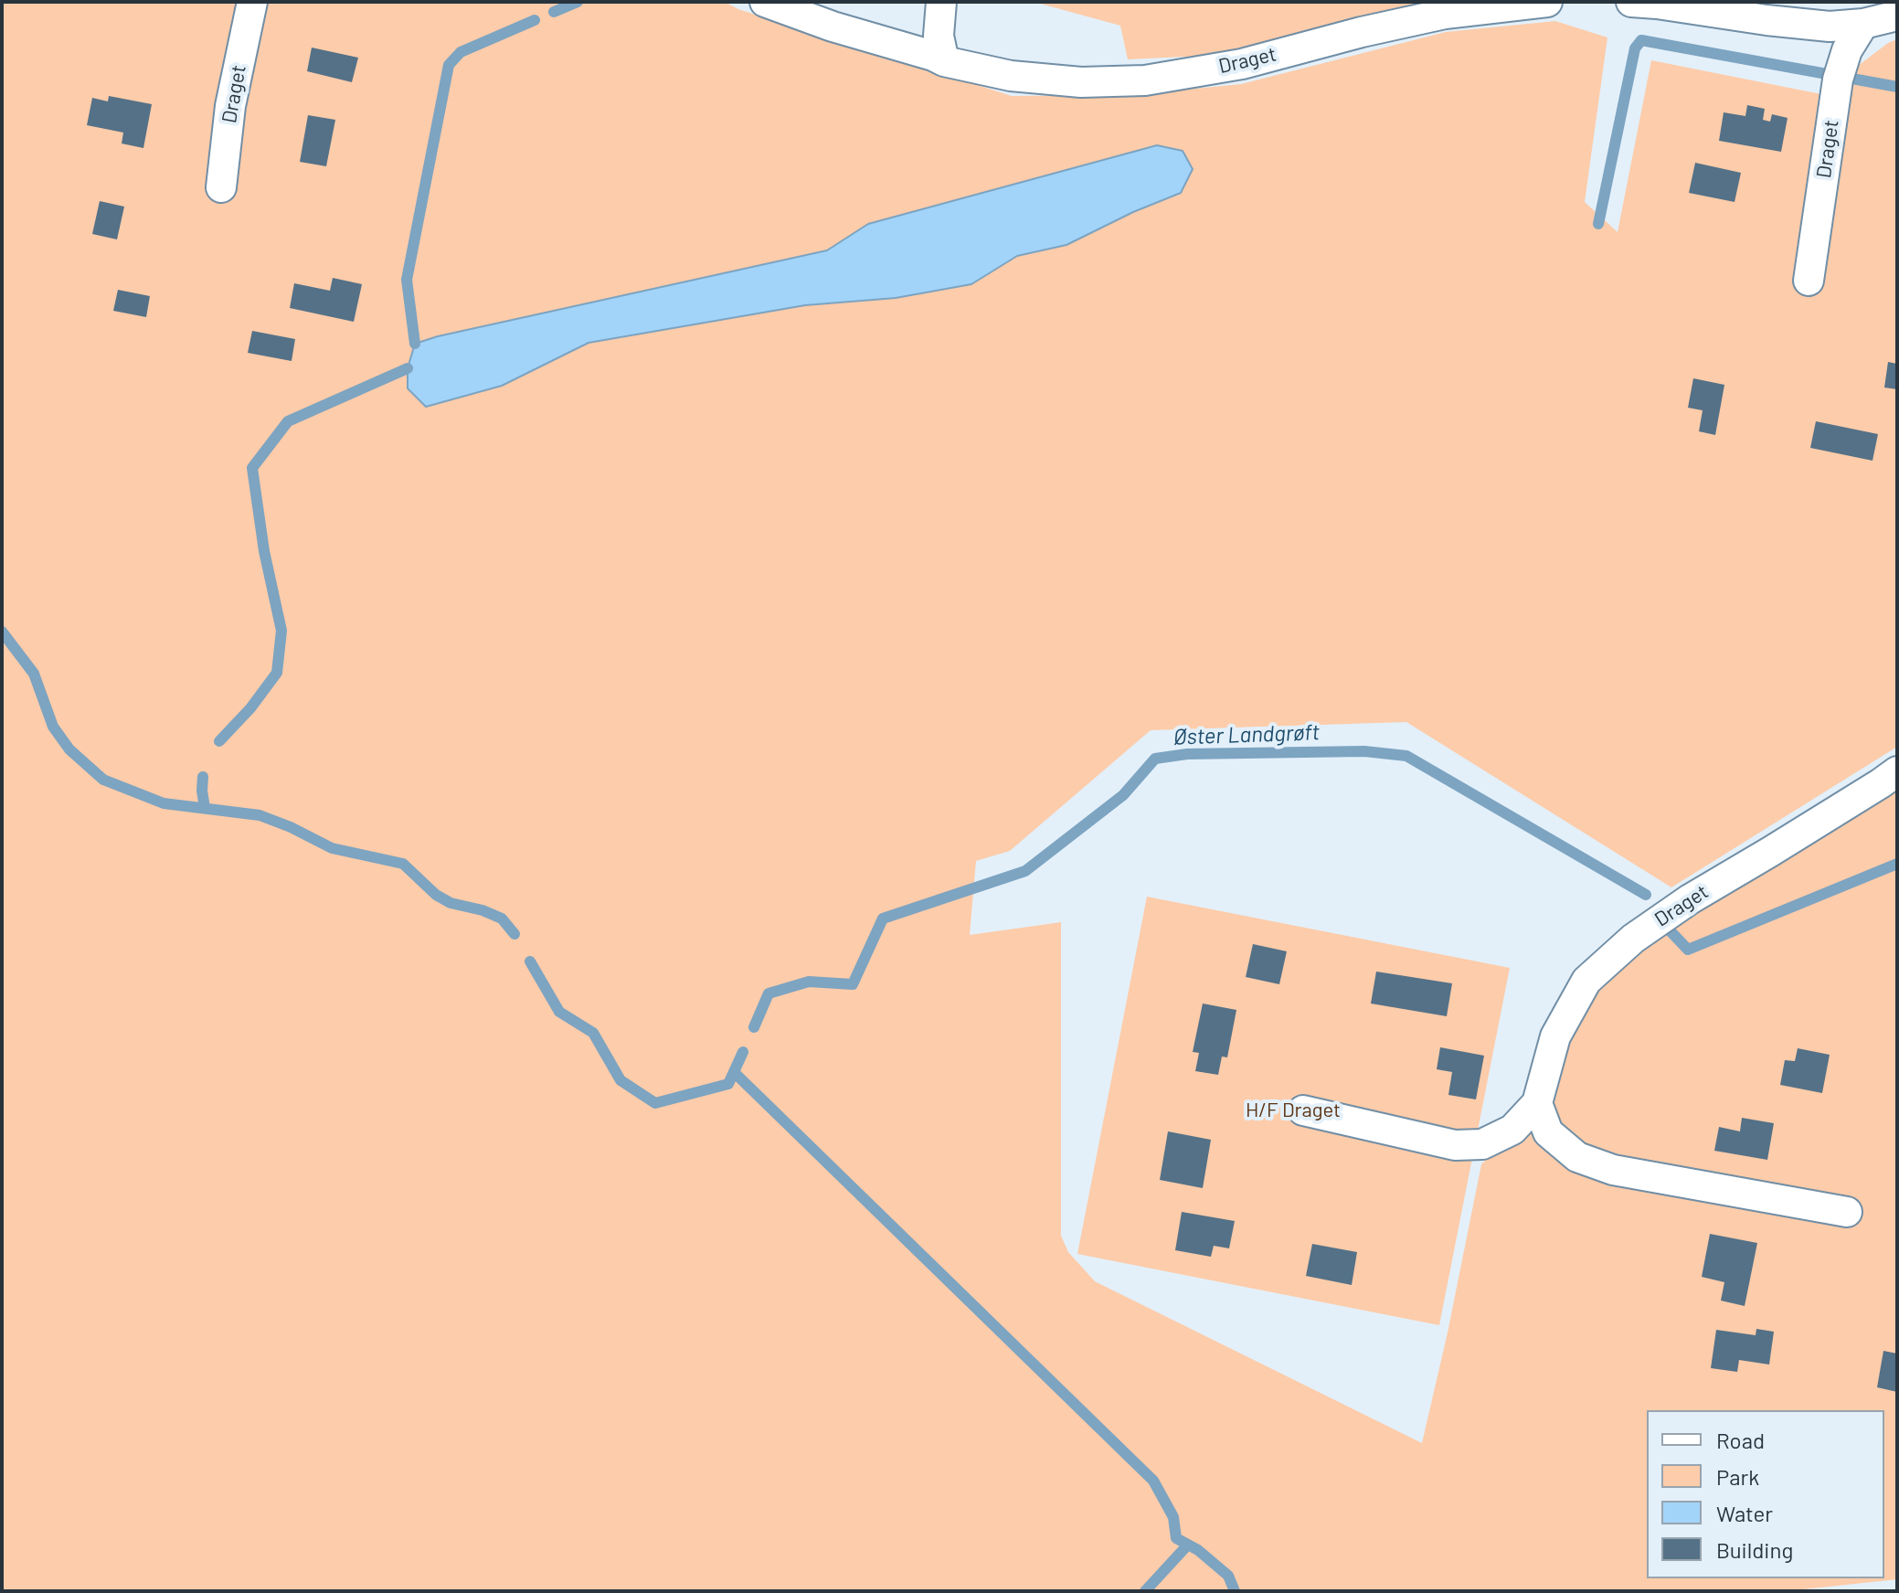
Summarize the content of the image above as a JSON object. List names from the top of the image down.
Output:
{
  "streets": {
    "street": ["Draget"]
  },
  "water": ["Øster Landgrøft"],
  "parks": ["H/F Draget"],
  "legend": [
    "Road",
    "Park",
    "Water",
    "Building"
  ]
}
